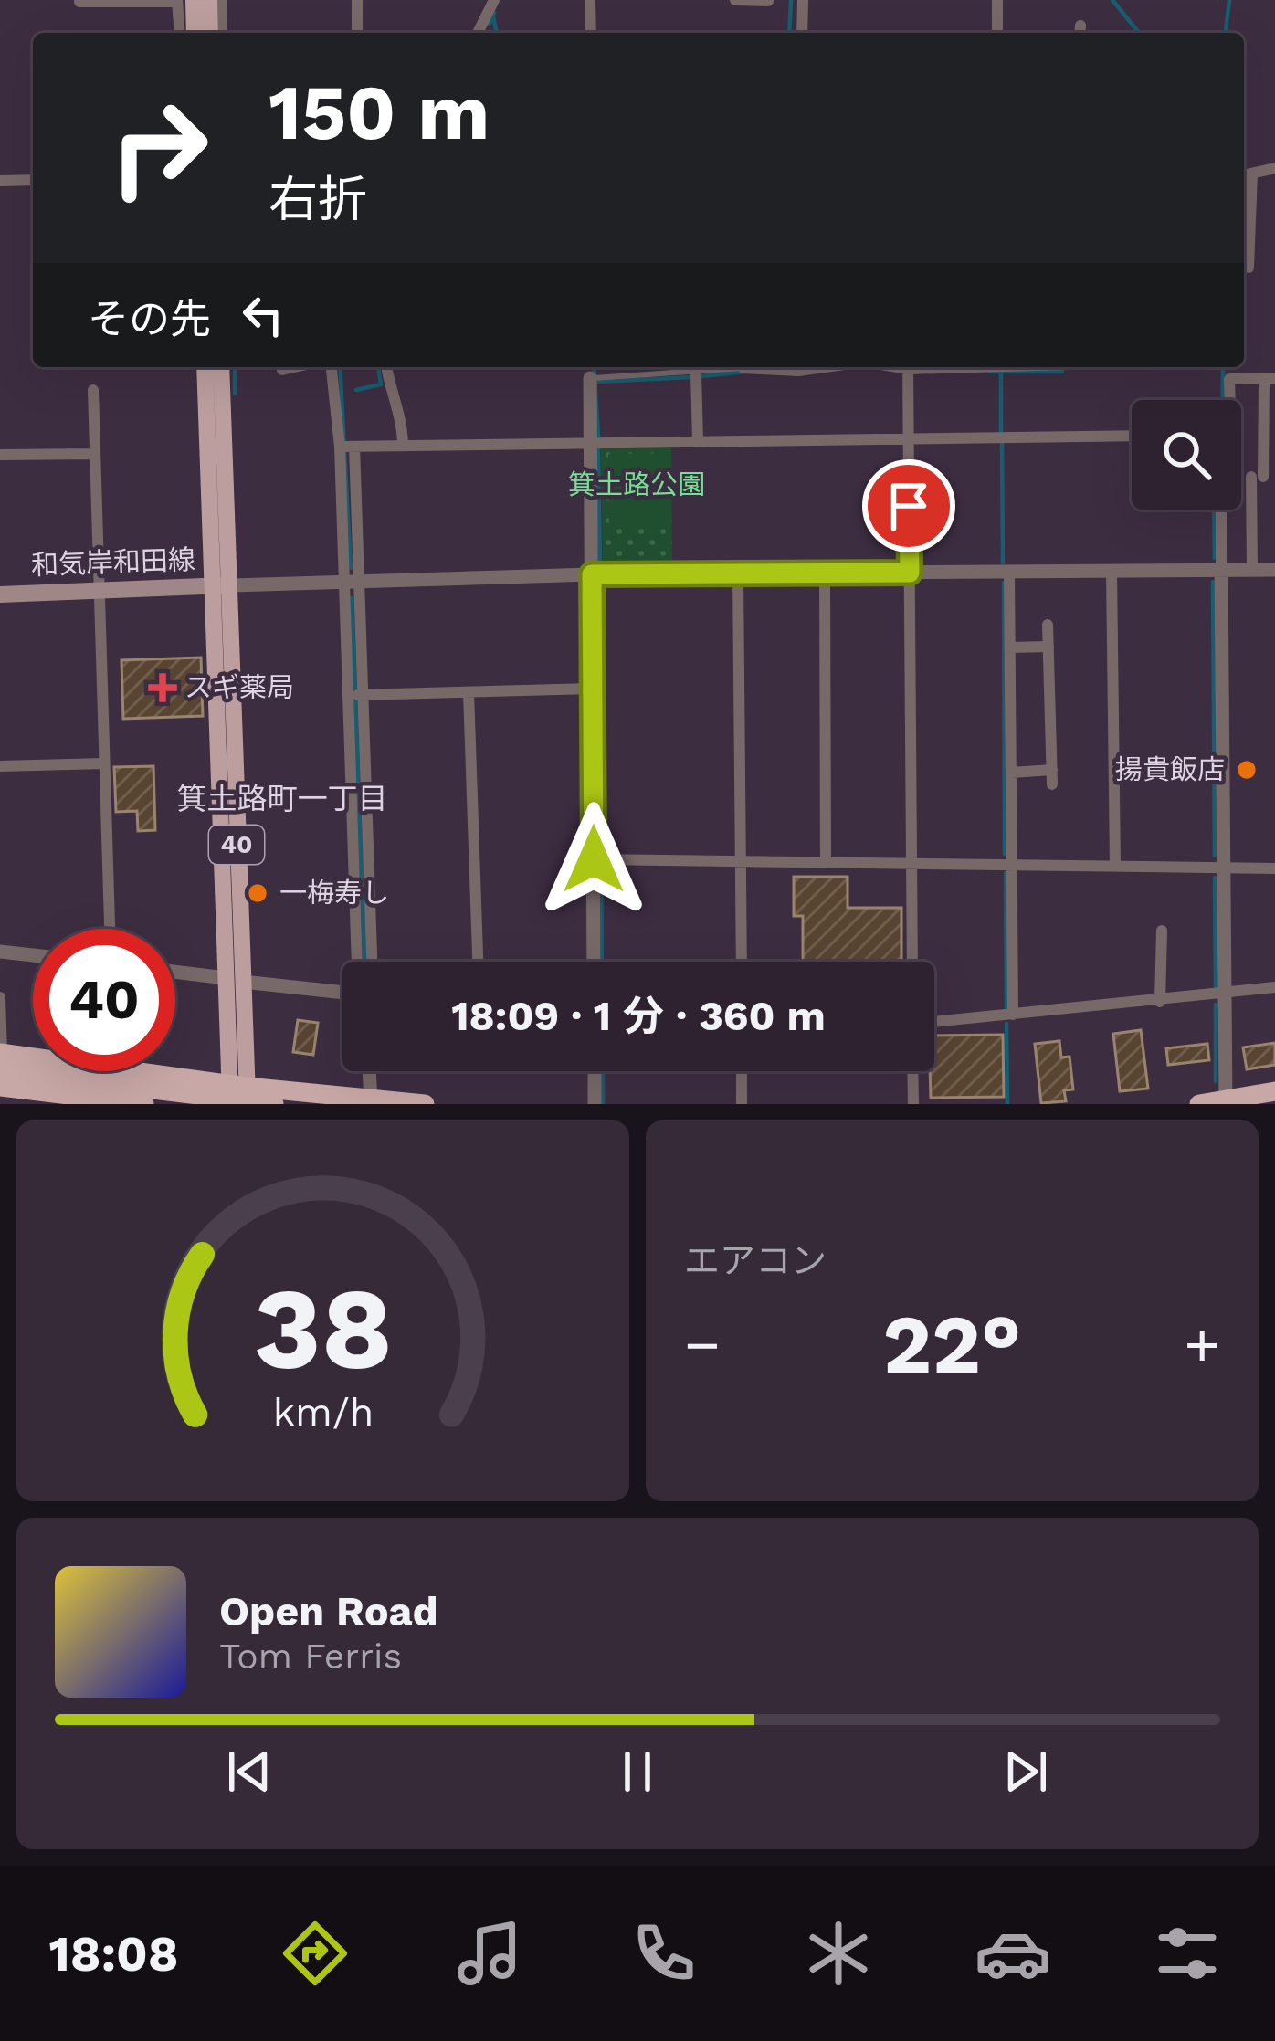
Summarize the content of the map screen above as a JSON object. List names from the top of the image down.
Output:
{
  "streets": {
    "main road": ["和気岸和田線", "40"]
  },
  "crossings": [
    ["和気岸和田線", "40"]
  ],
  "districts": ["箕土路町一丁目"],
  "parks": ["箕土路公園"],
  "places": {
    "health": ["スギ薬局"],
    "other": ["揚貴飯店", "一梅寿し"]
  },
  "page": {
    "turn": ["150 m", "右折"],
    "then": "その先",
    "limit": "40",
    "trip": "18:09 · 1 分 · 360 m",
    "tile": "エアコン",
    "heat": ["−", "22°", "+"],
    "song": ["Open Road", "Tom Ferris"],
    "tabs": "18:08",
    "gauge": ["38", "km/h"]
  }
}
